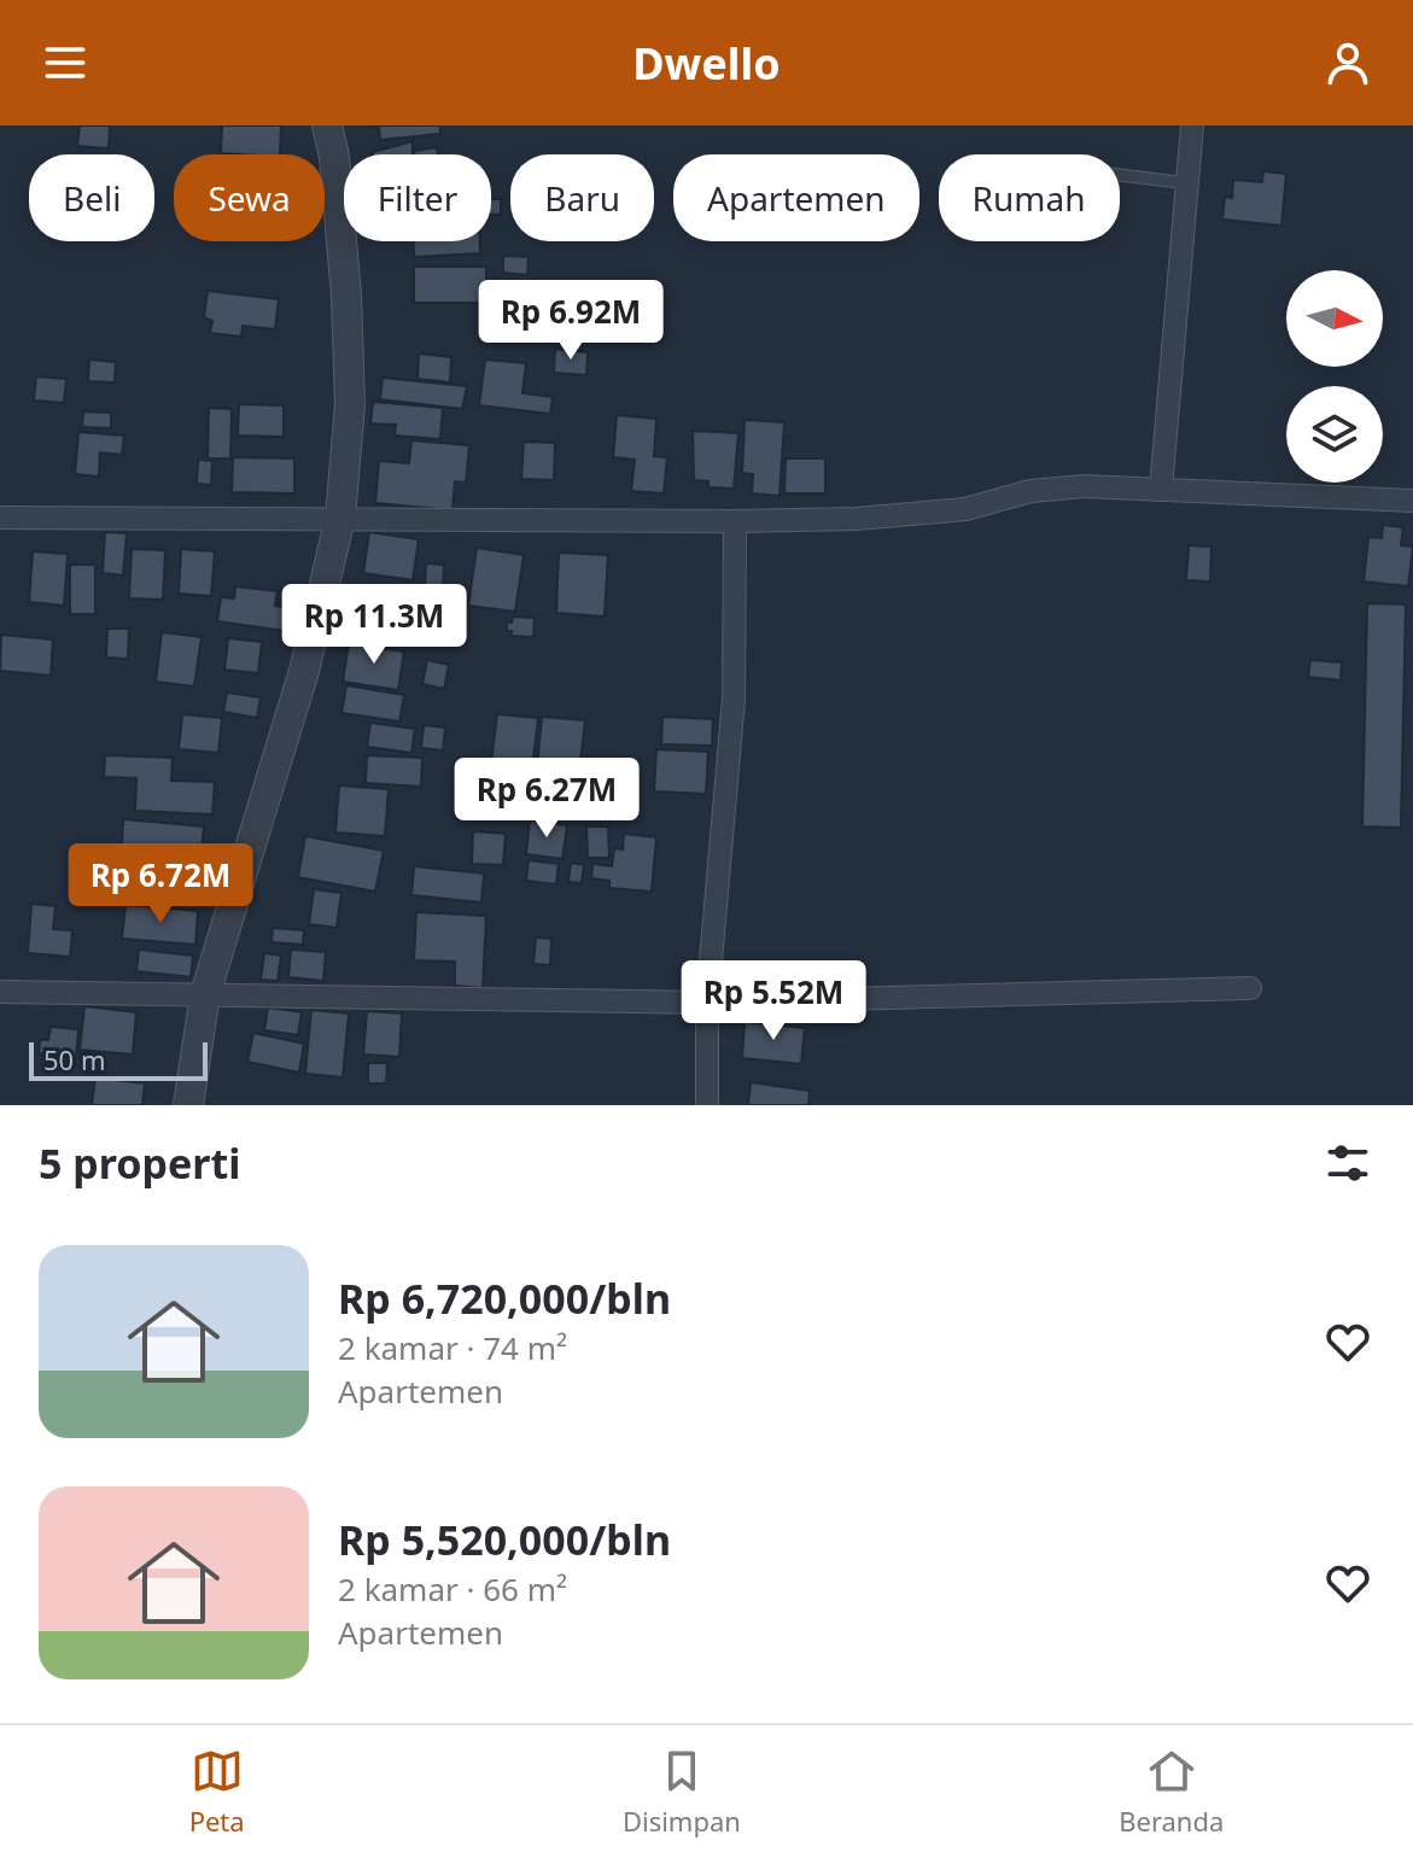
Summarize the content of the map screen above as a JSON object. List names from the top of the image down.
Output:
{
  "scale_bar": "50 m",
  "north": "right",
  "page": {
    "header": "Dwello",
    "chip": [
      "Beli",
      "Sewa",
      "Filter",
      "Baru",
      "Apartemen",
      "Rumah"
    ],
    "price": [
      "Rp 6.92M",
      "Rp 11.3M",
      "Rp 6.27M",
      "Rp 6.72M",
      "Rp 5.52M"
    ],
    "scale": "50 m",
    "heading": "5 properti",
    "list": [
      {
        "name": "Rp 6,720,000/bln",
        "note": "2 kamar · 74 m² · Apartemen"
      },
      {
        "name": "Rp 5,520,000/bln",
        "note": "2 kamar · 66 m² · Apartemen"
      }
    ],
    "tabs": ["Peta", "Disimpan", "Beranda"]
  }
}
